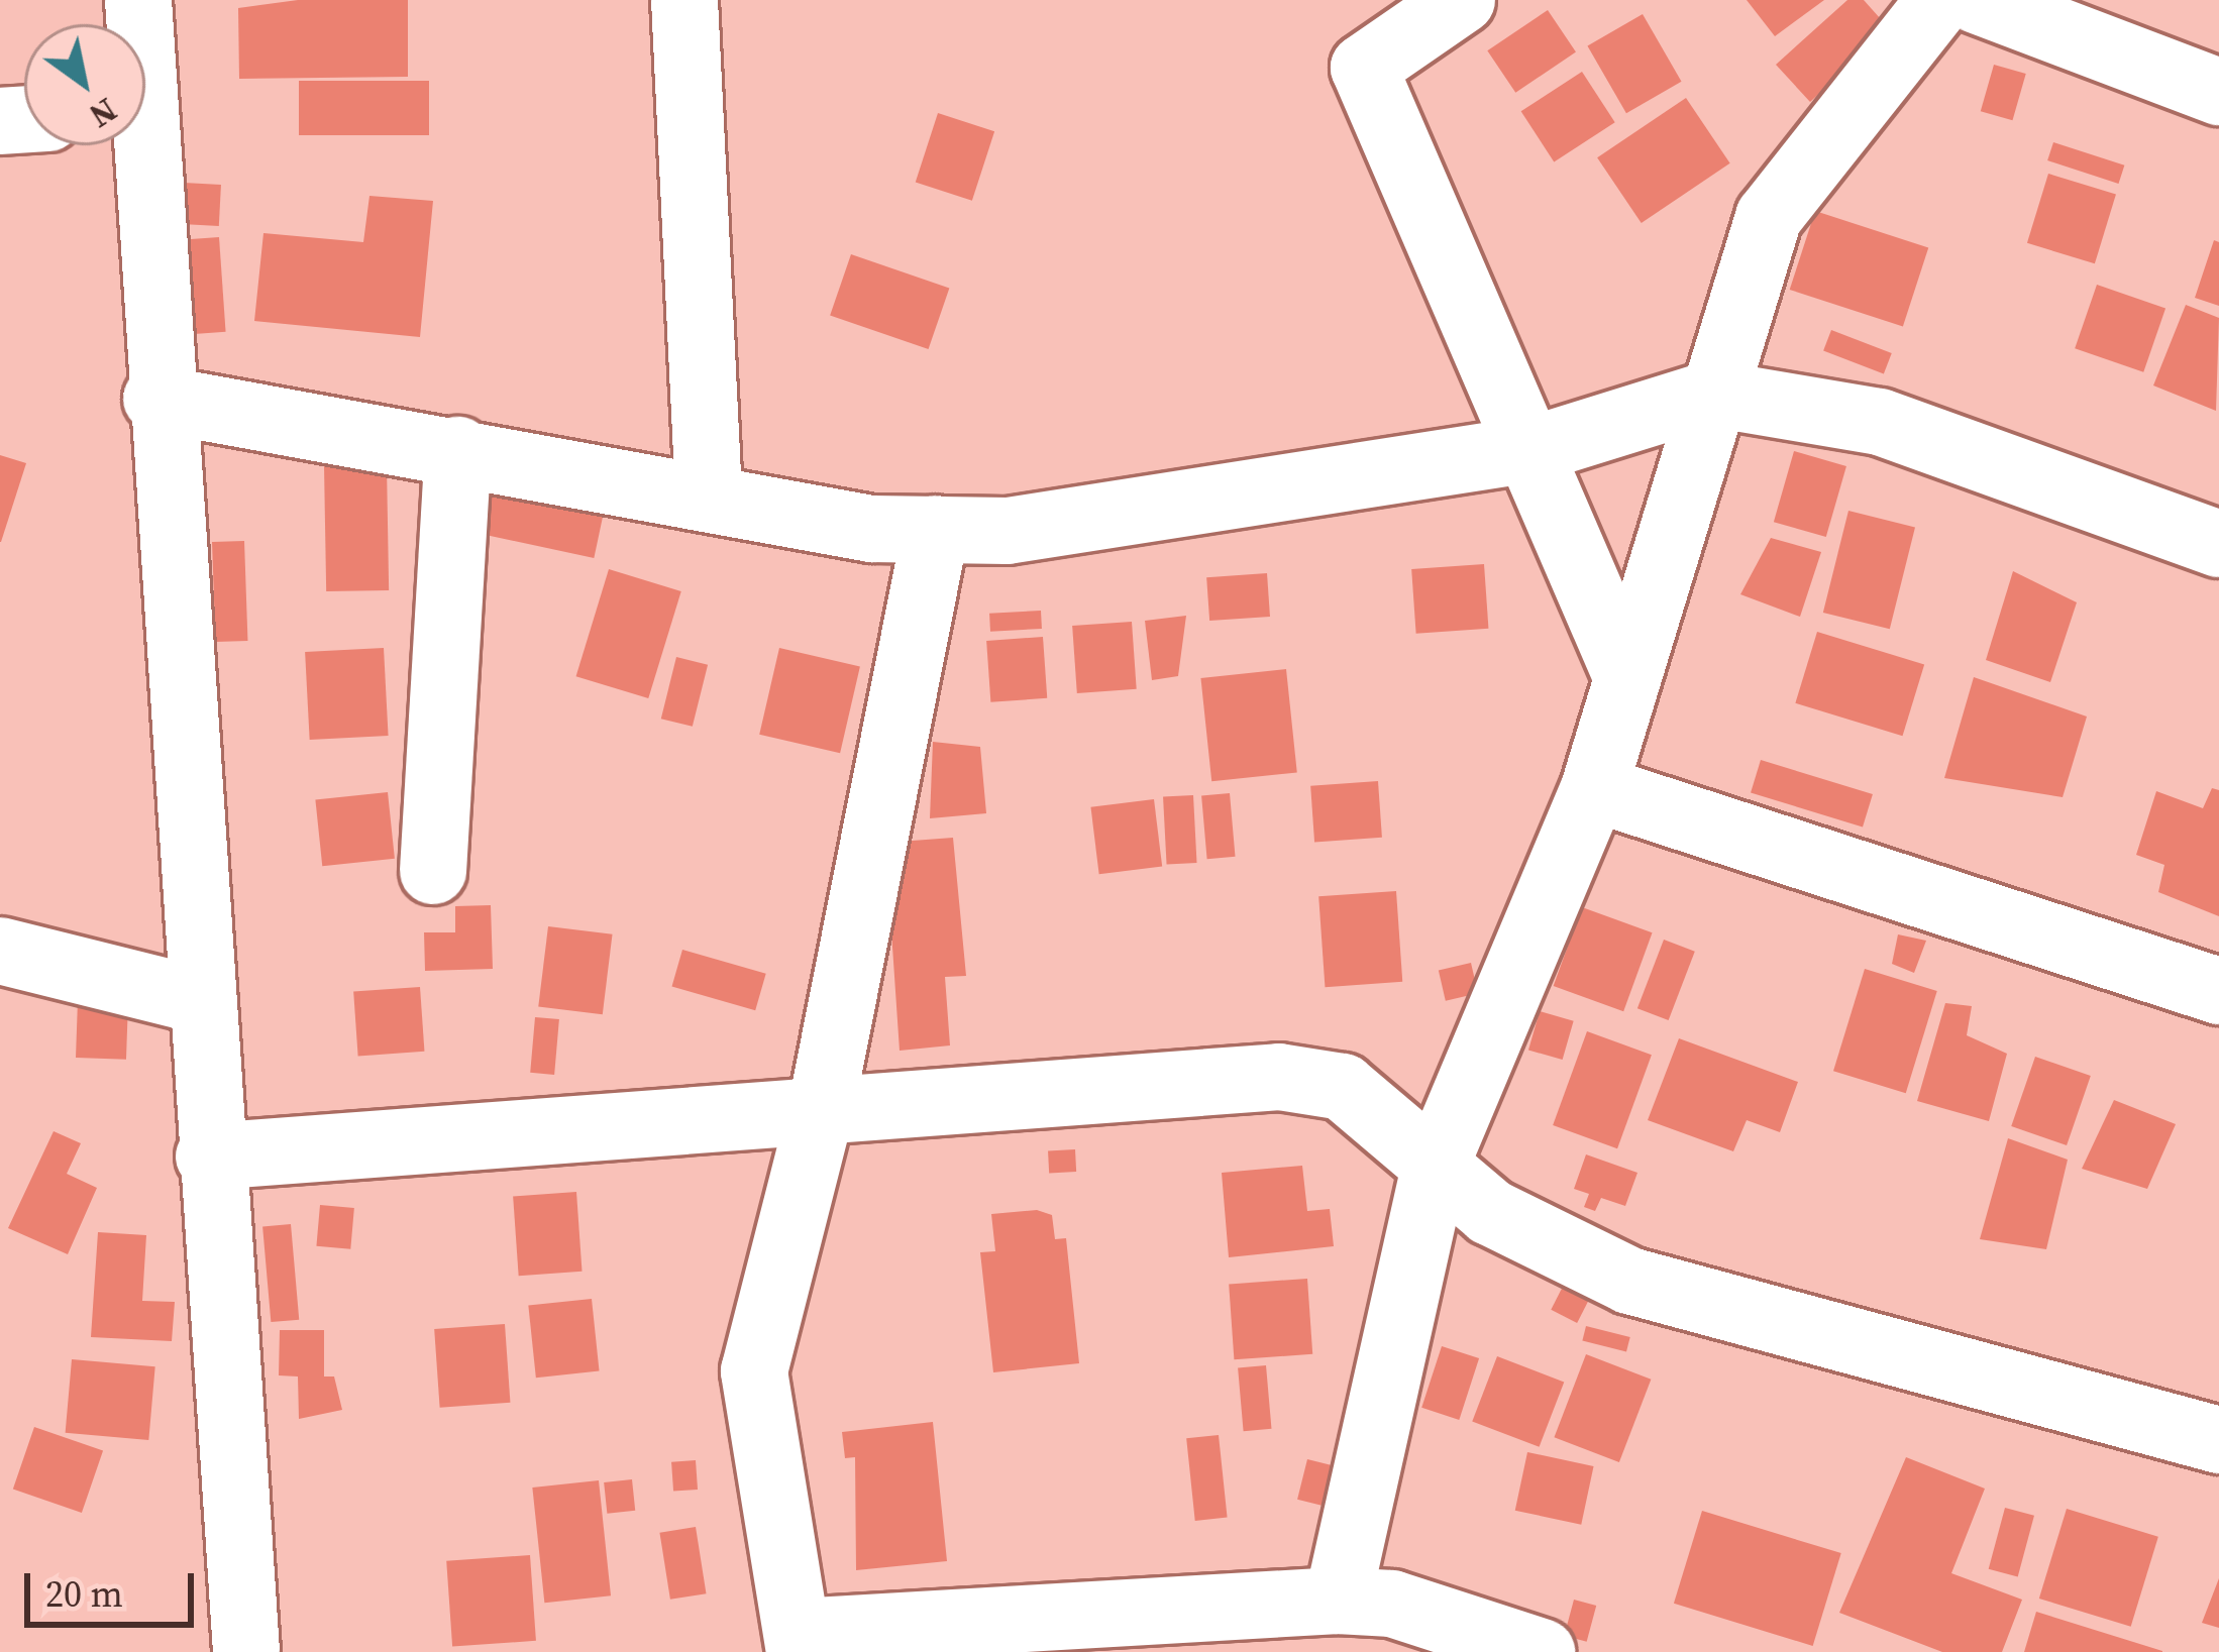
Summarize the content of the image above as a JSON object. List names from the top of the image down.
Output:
{
  "scale_bar": "20 m",
  "north": "bottom right"
}
